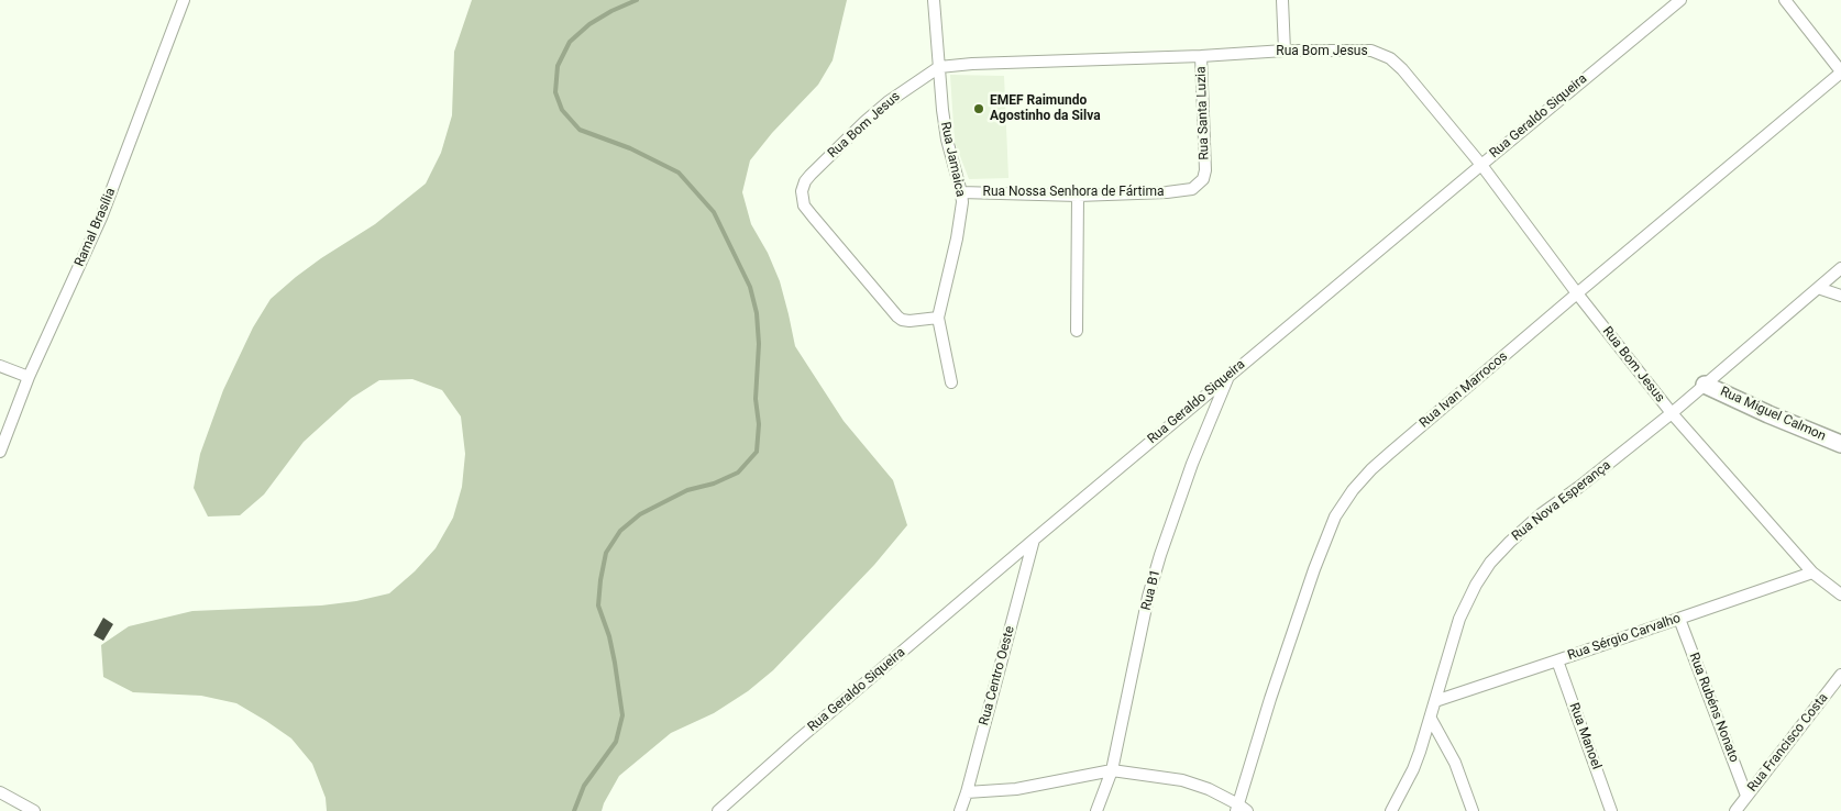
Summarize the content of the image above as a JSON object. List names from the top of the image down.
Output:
{
  "streets": {
    "street": [
      "Rua Bom Jesus",
      "Rua Santa Luzia",
      "Rua Geraldo Siqueira",
      "Rua Jamaica",
      "Rua Nossa Senhora de Fártima",
      "Ramal Brasília",
      "Rua Ivan Marrocos",
      "Rua Miguel Calmon",
      "Rua Nova Esperança",
      "Rua B1",
      "Rua Sérgio Carvalho",
      "Rua Centro Oeste",
      "Rua Rubéns Nonato",
      "Rua Manoel",
      "Rua Francisco Costa"
    ]
  },
  "crossings": [
    ["Rua Bom Jesus", "Rua Santa Luzia"],
    ["Rua Bom Jesus", "Rua Geraldo Siqueira"],
    ["Rua Bom Jesus", "Rua Jamaica"],
    ["Rua Bom Jesus", "Rua Ivan Marrocos"],
    ["Rua Bom Jesus", "Rua Nova Esperança"],
    ["Rua Bom Jesus", "Rua Sérgio Carvalho"],
    ["Rua Santa Luzia", "Rua Nossa Senhora de Fártima"],
    ["Rua Geraldo Siqueira", "Rua B1"],
    ["Rua Geraldo Siqueira", "Rua Centro Oeste"],
    ["Rua Jamaica", "Rua Nossa Senhora de Fártima"],
    ["Rua Miguel Calmon", "Rua Nova Esperança"],
    ["Rua Nova Esperança", "Rua Sérgio Carvalho"],
    ["Rua Sérgio Carvalho", "Rua Rubéns Nonato"],
    ["Rua Sérgio Carvalho", "Rua Manoel"],
    ["Rua Rubéns Nonato", "Rua Francisco Costa"]
  ],
  "places": ["EMEF Raimundo Agostinho da Silva"]
}
